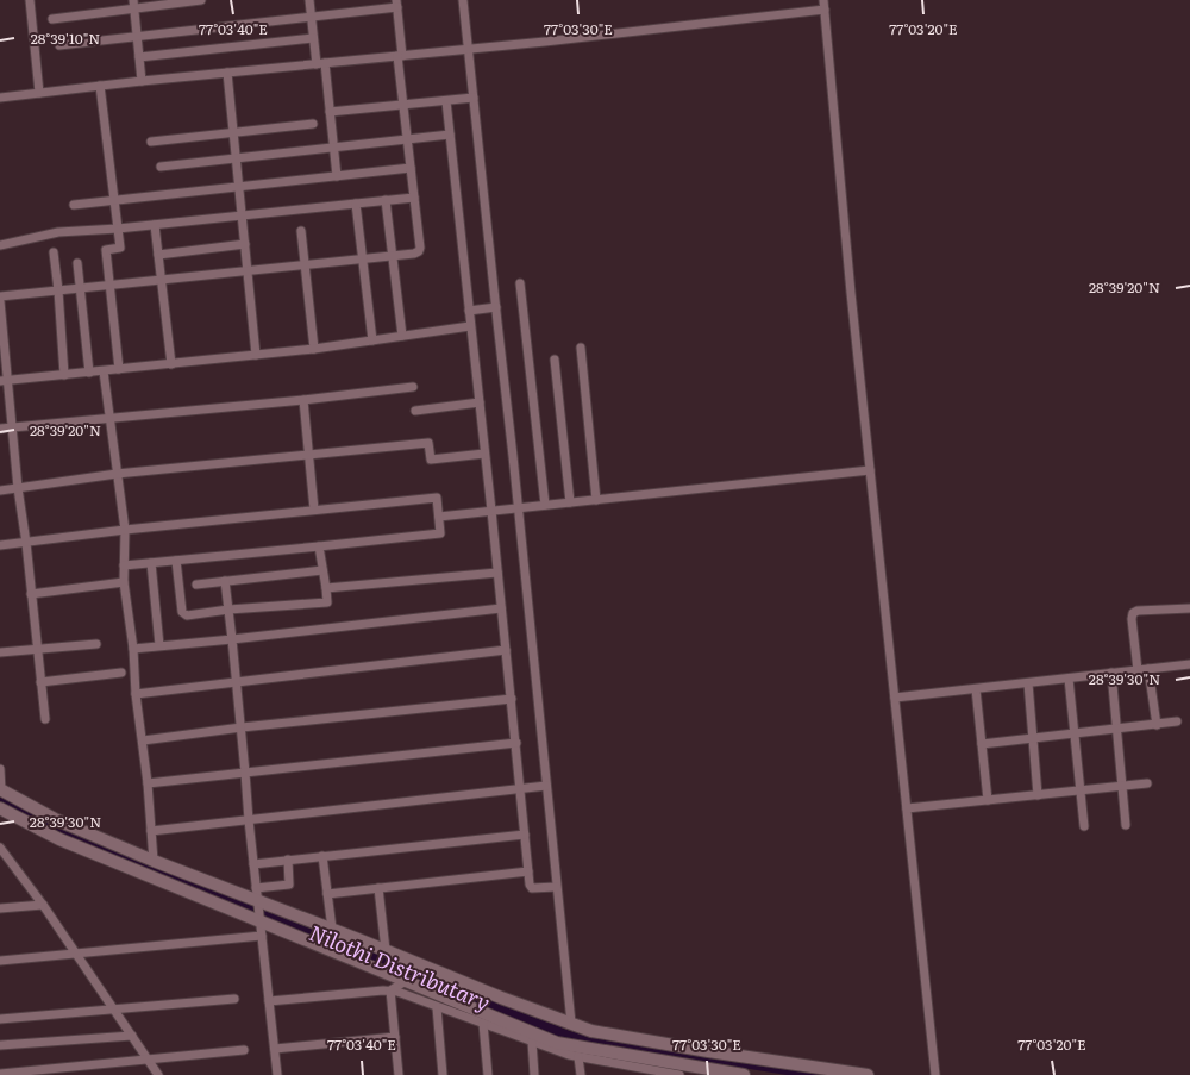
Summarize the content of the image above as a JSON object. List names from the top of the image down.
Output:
{
  "water": ["Nilothi Distributary"],
  "coordinates": [
    "77°03'40\"E",
    "77°03'30\"E",
    "77°03'20\"E",
    "28°39'10\"N",
    "28°39'20\"N",
    "28°39'30\"N"
  ]
}
